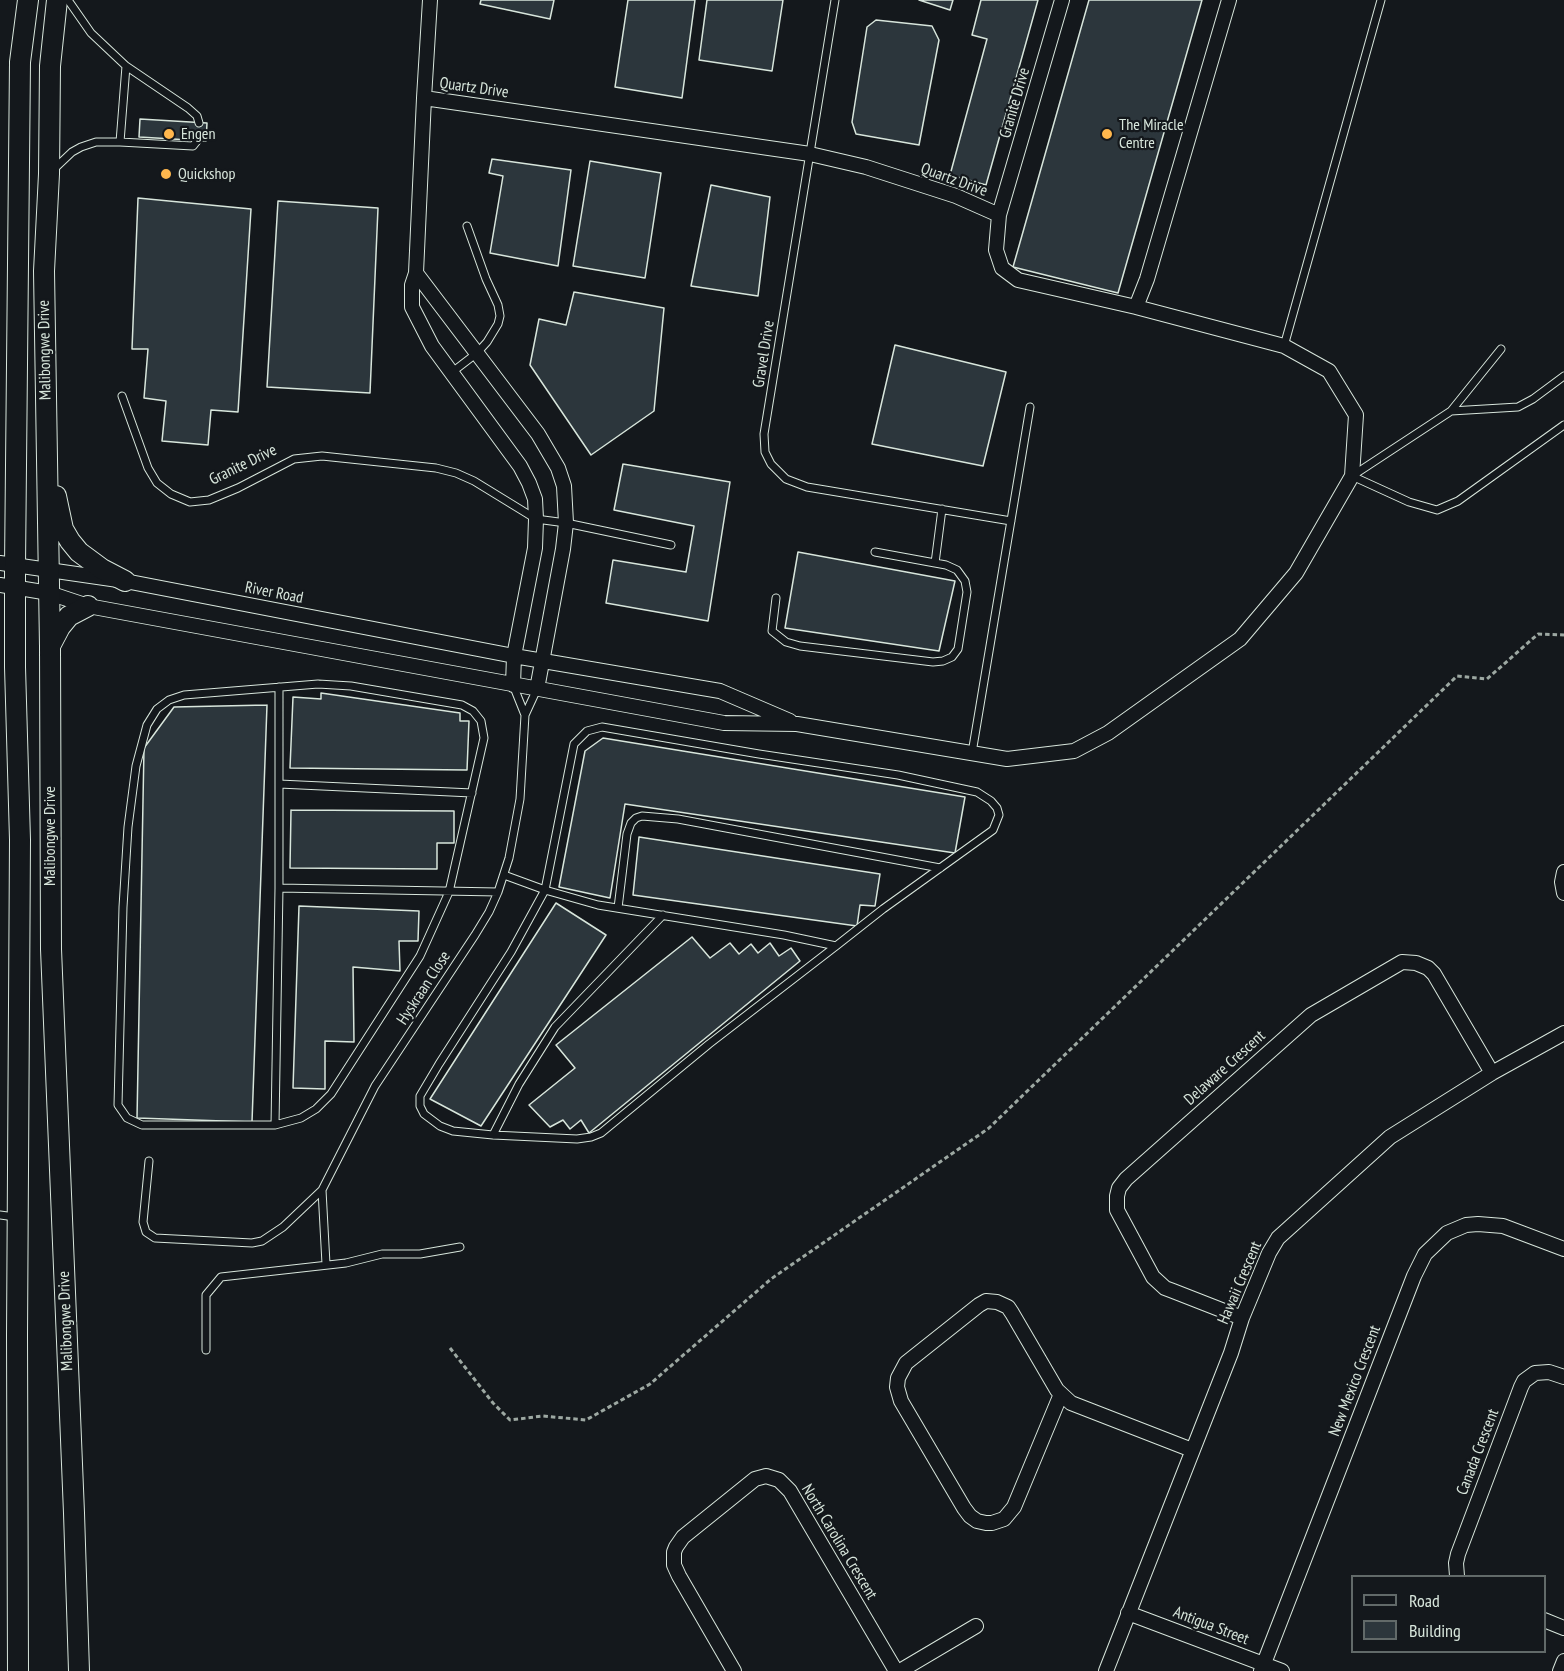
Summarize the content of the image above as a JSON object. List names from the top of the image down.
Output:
{
  "streets": {
    "main road": ["Malibongwe Drive"],
    "street": [
      "Quartz Drive",
      "Granite Drive",
      "River Road",
      "Delaware Crescent",
      "Hawaii Crescent",
      "New Mexico Crescent",
      "Canada Crescent",
      "North Carolina Crescent",
      "Antigua Street"
    ],
    "lane": ["Gravel Drive", "Hyskraan Close"]
  },
  "crossings": [
    ["Quartz Drive", "Granite Drive"],
    ["Quartz Drive", "Gravel Drive"],
    ["Malibongwe Drive", "River Road"],
    ["Delaware Crescent", "Hawaii Crescent"],
    ["Hawaii Crescent", "Antigua Street"],
    ["New Mexico Crescent", "Antigua Street"]
  ],
  "places": ["Engen", "The Miracle Centre", "Quickshop"],
  "legend": ["Road", "Building"]
}
